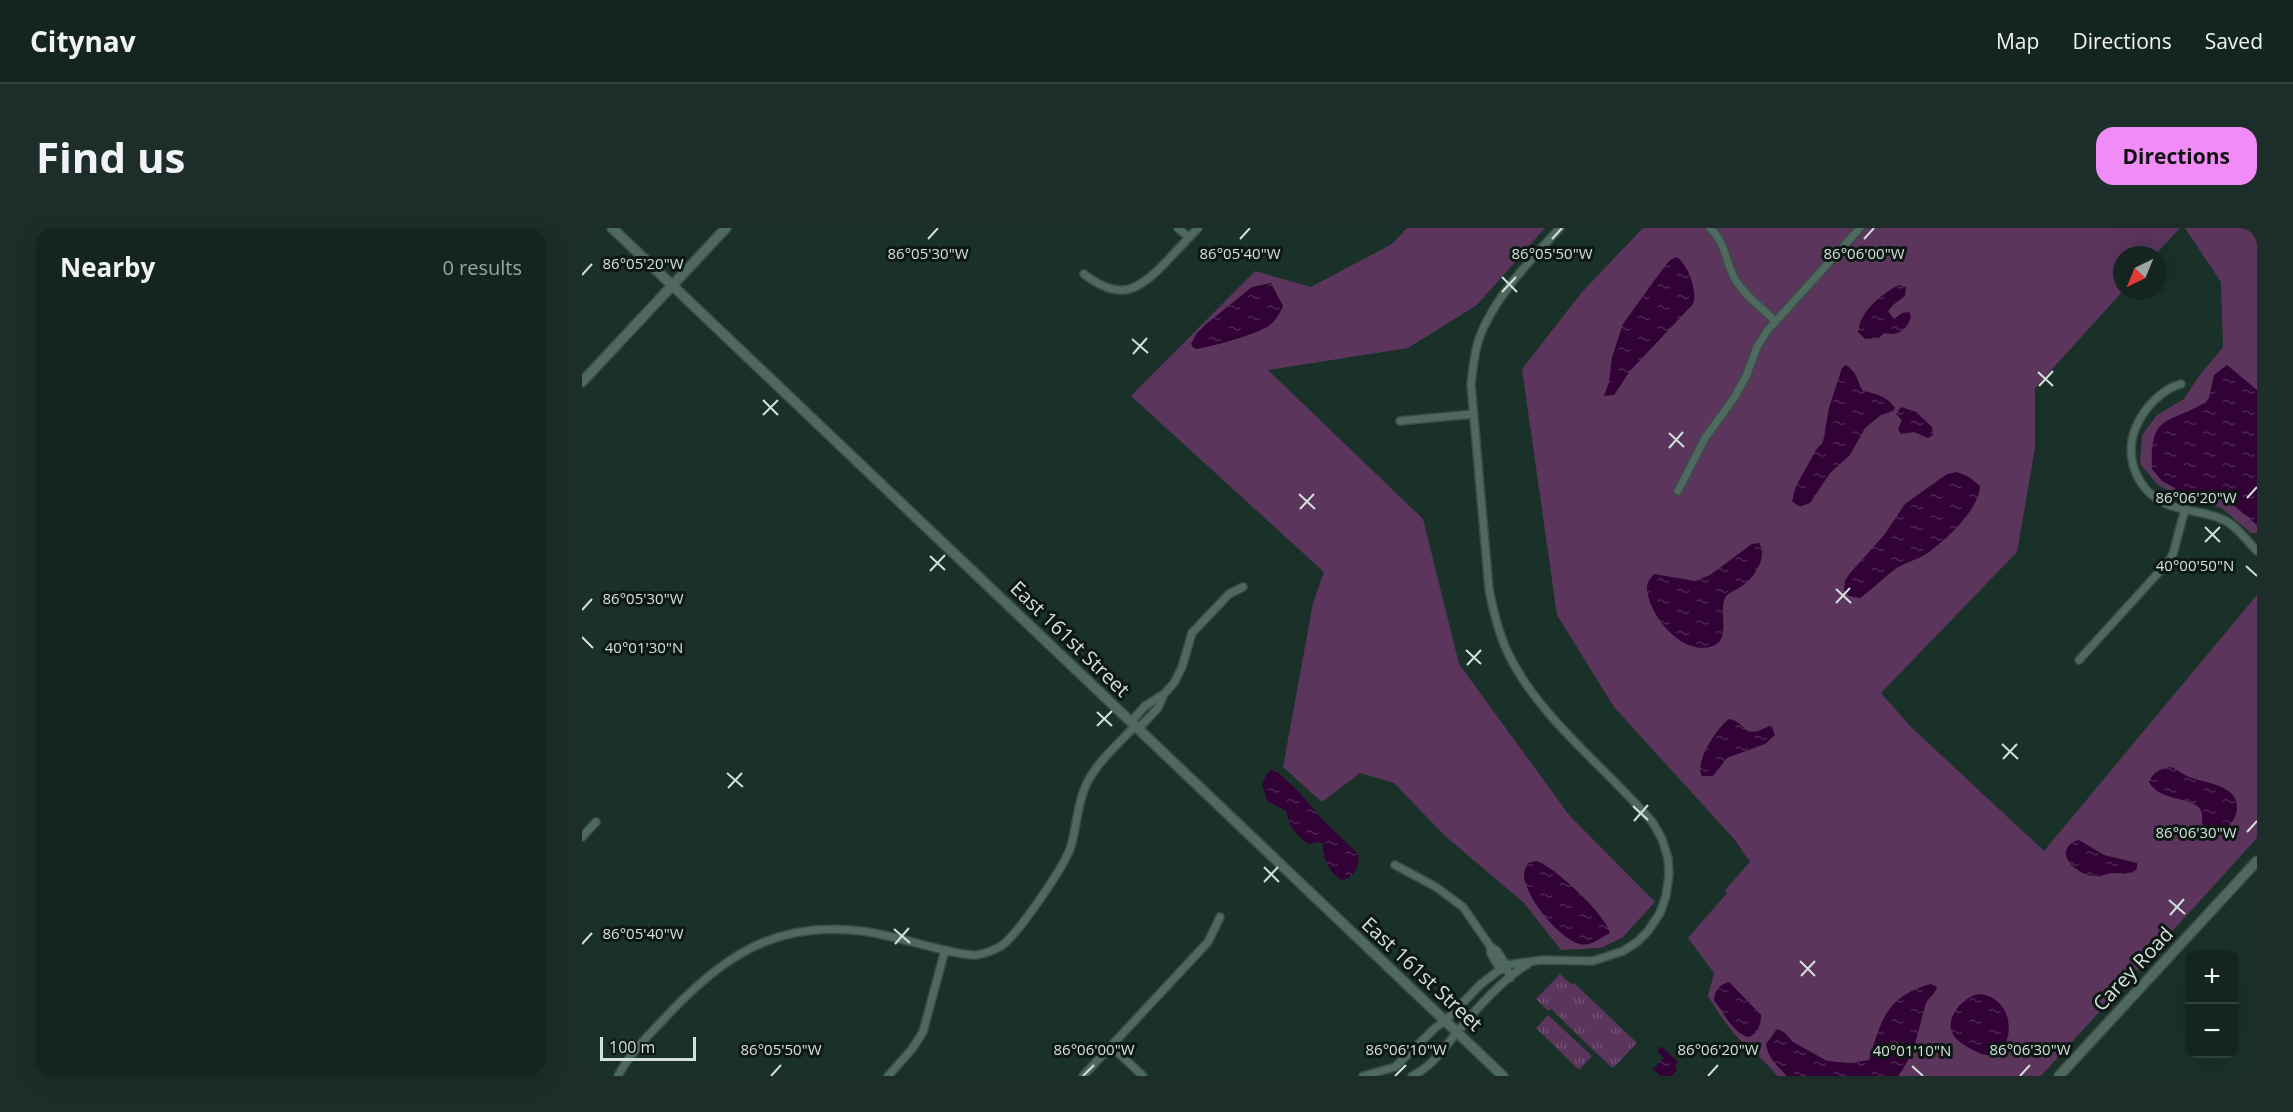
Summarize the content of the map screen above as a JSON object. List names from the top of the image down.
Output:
{
  "streets": {
    "street": ["East 161st Street", "Carey Road"]
  },
  "scale_bar": "100 m",
  "north": "bottom left",
  "page": {
    "header": "Citynav",
    "nav": ["Map", "Directions", "Saved"],
    "buttons": "Directions",
    "title": "Find us",
    "heading": ["Nearby", "0 results"],
    "map_buttons": ["+", "−"],
    "scale": "100 m"
  },
  "coordinates": [
    "86°05'30\"W",
    "86°05'40\"W",
    "86°05'50\"W",
    "86°06'00\"W",
    "86°05'20\"W",
    "86°06'20\"W",
    "40°00'50\"N",
    "40°01'30\"N",
    "86°06'30\"W",
    "86°06'10\"W",
    "40°01'10\"N"
  ]
}
